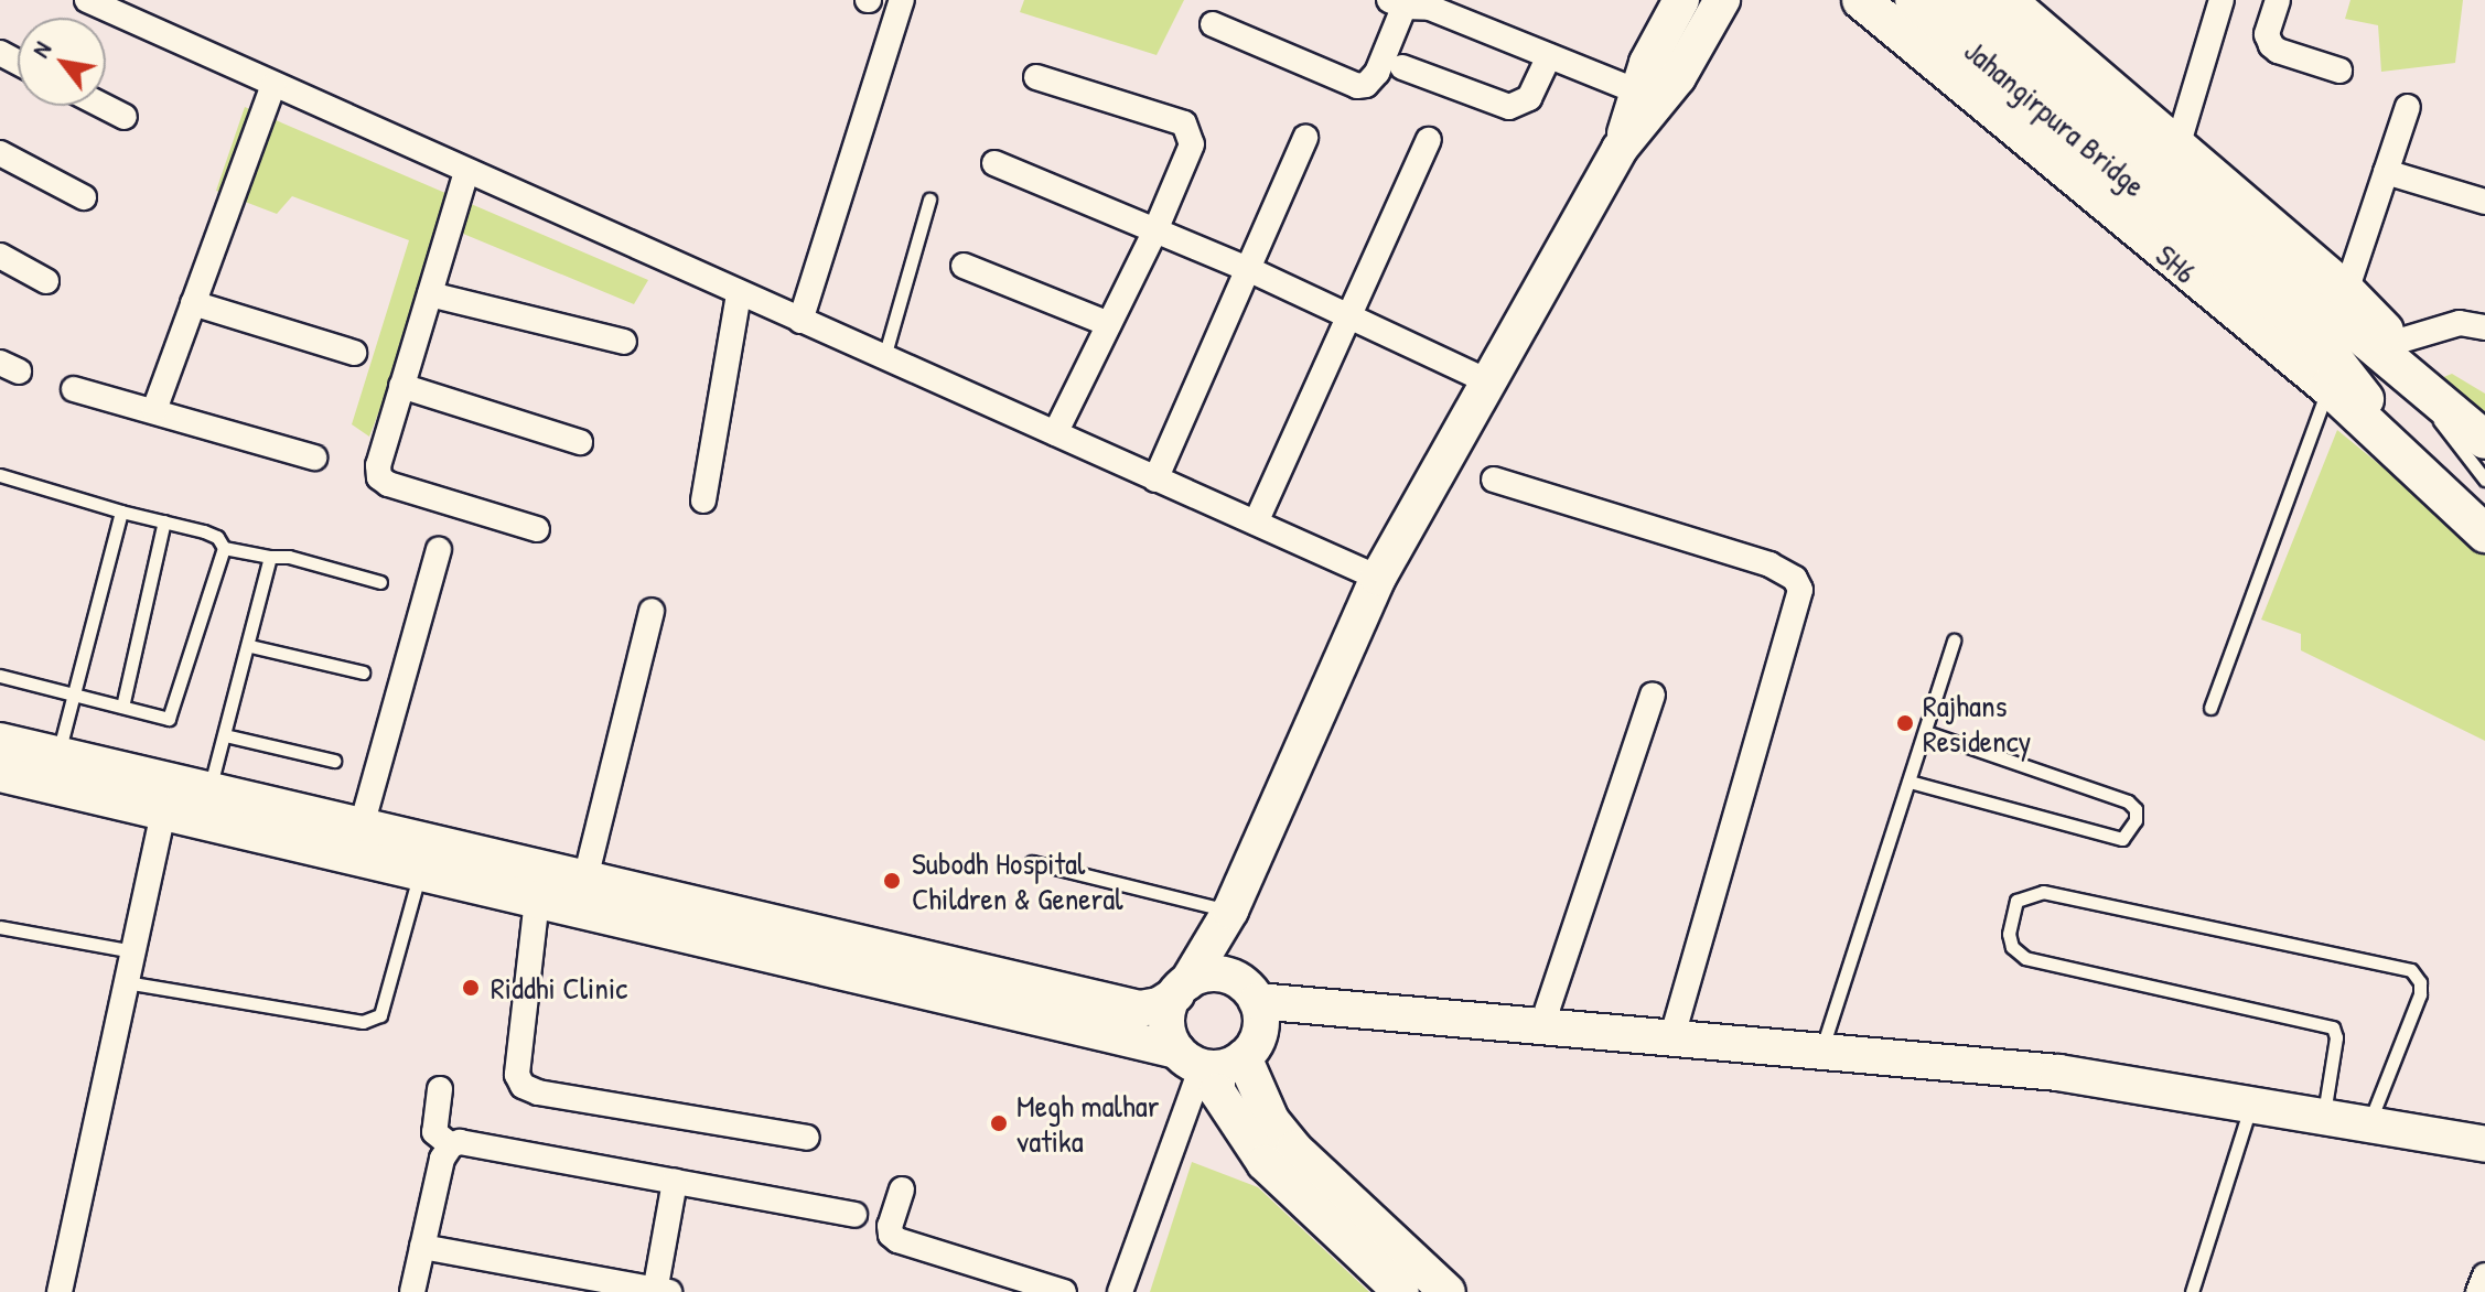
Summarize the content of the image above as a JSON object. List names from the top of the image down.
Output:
{
  "streets": {
    "main road": ["Jahangirpura Bridge", "SH6"]
  },
  "places": [
    "Rajhans Residency",
    "Subodh Hospital Children & General",
    "Riddhi Clinic",
    "Megh malhar vatika"
  ],
  "north": "top left"
}
